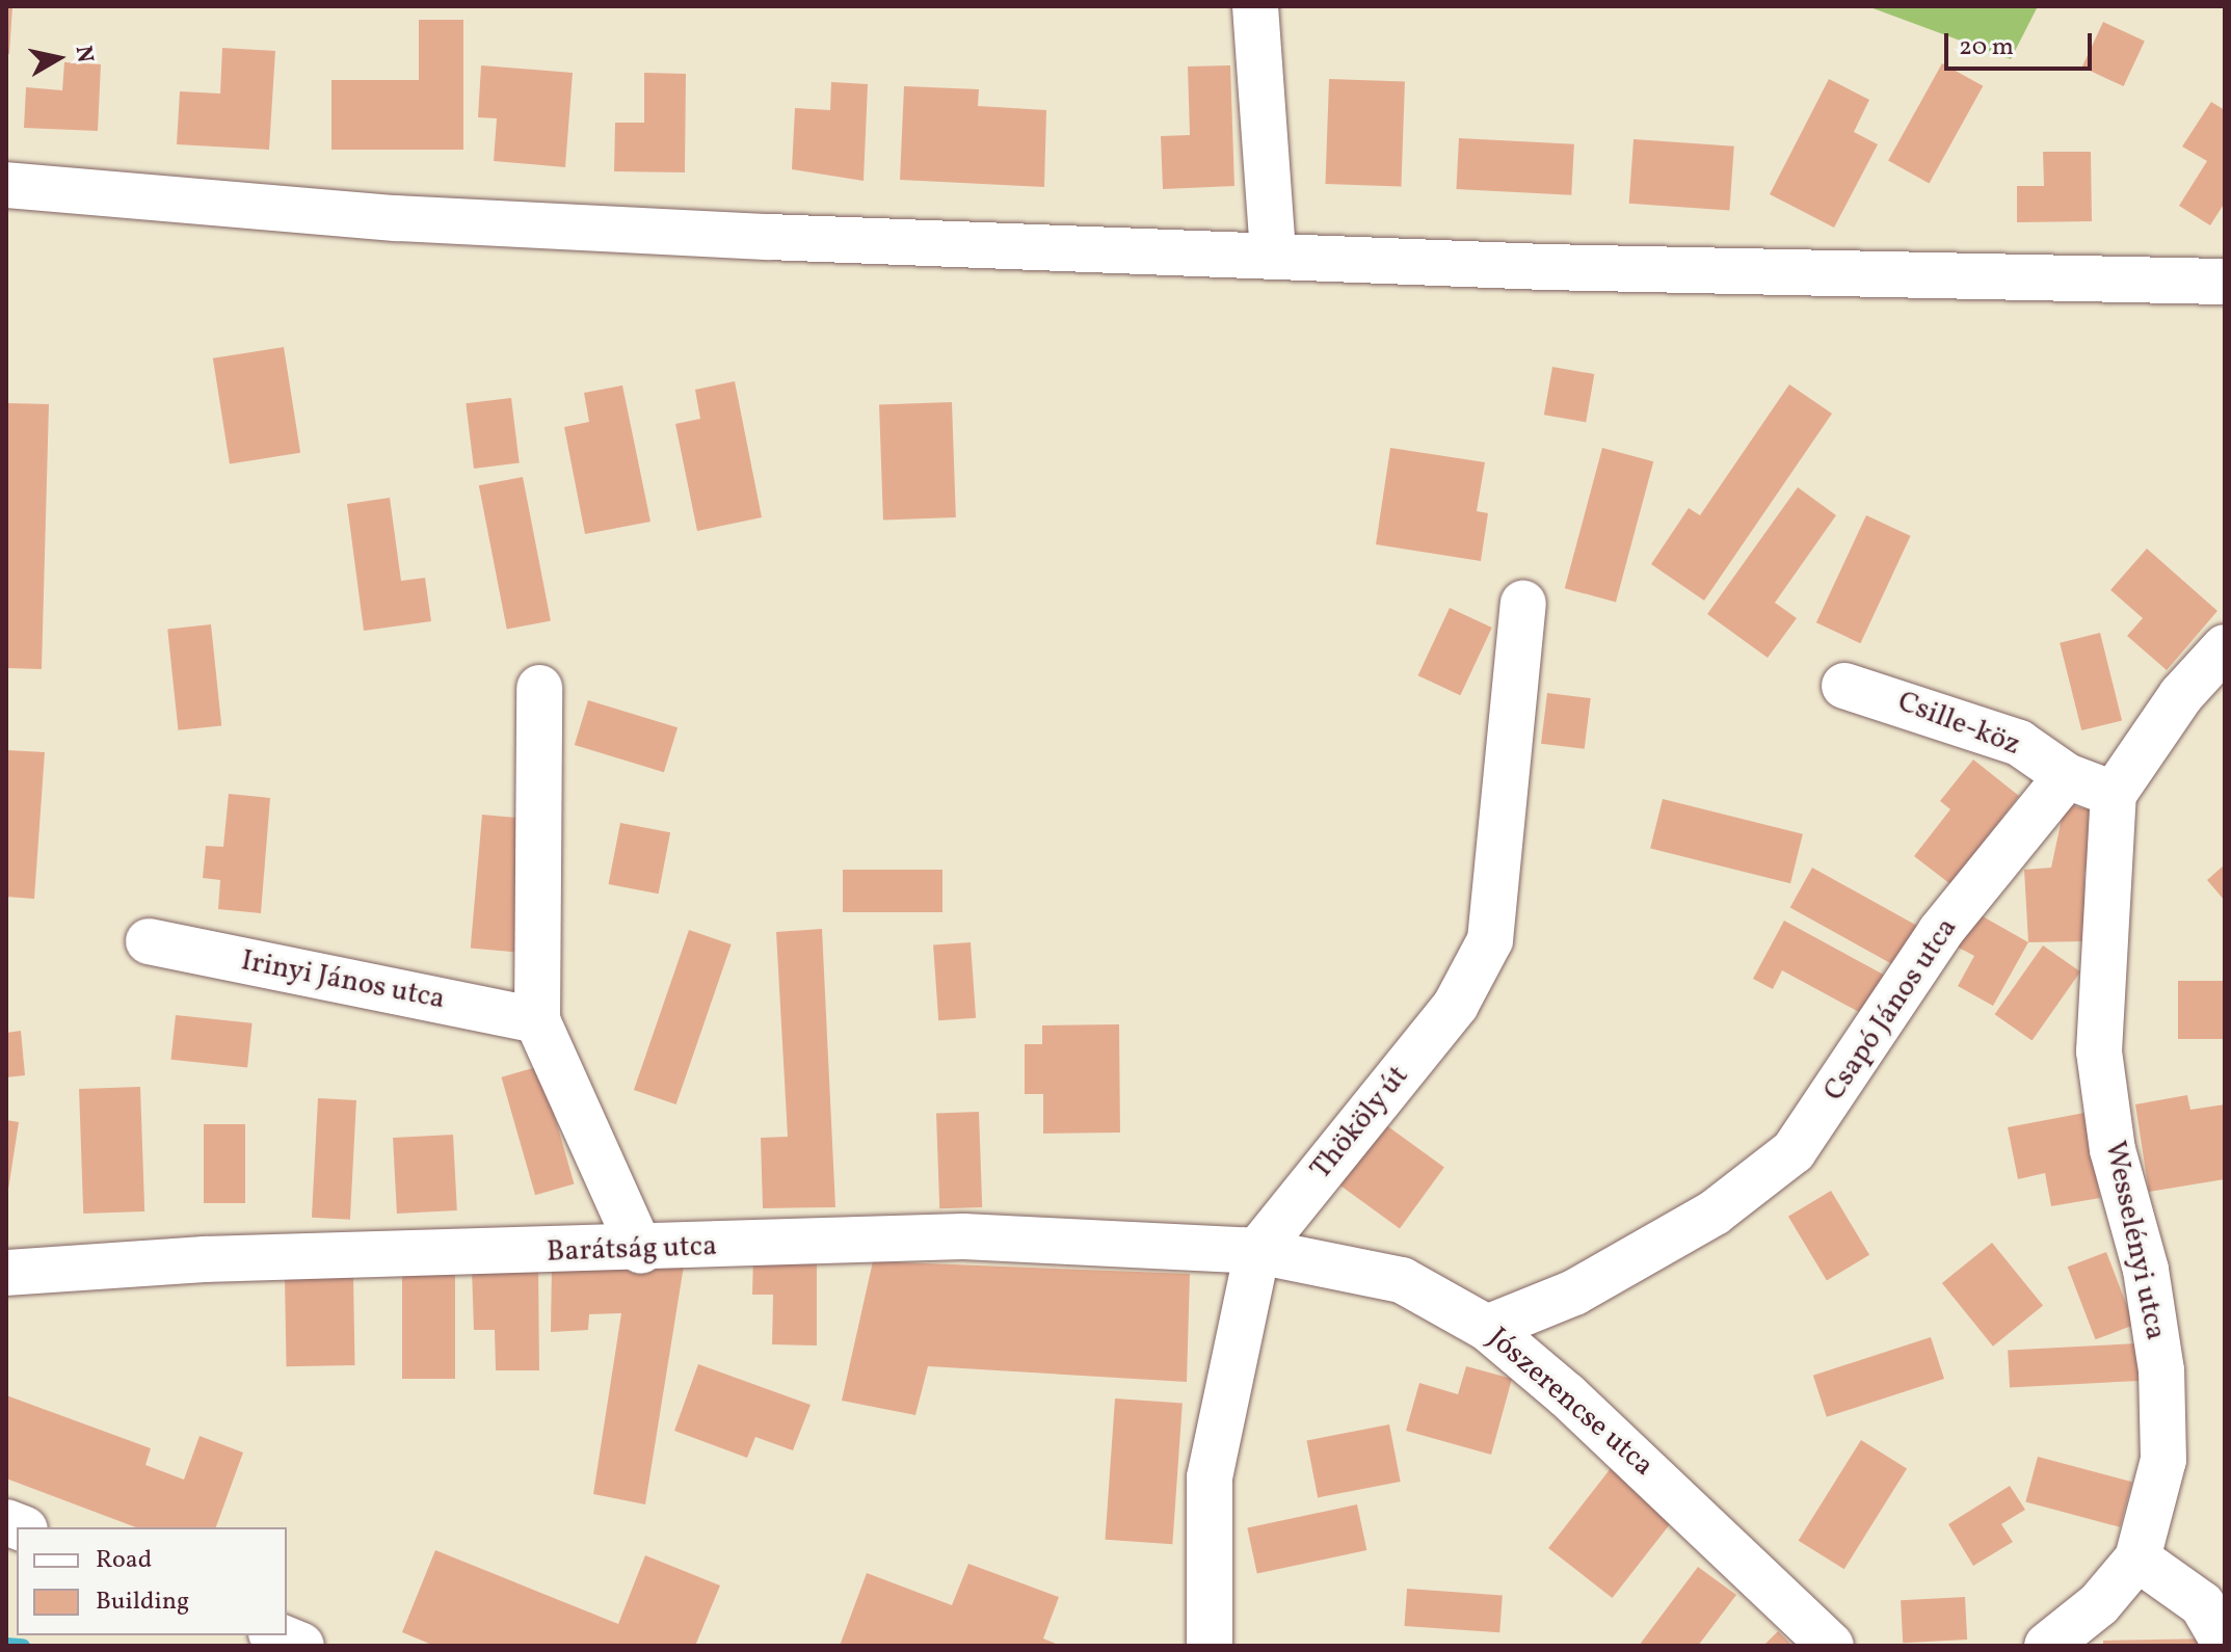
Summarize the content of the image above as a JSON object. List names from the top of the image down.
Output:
{
  "streets": {
    "street": [
      "Csille-köz",
      "Irinyi János utca",
      "Csapó János utca",
      "Thököly út",
      "Wesselényi utca",
      "Barátság utca",
      "Jószerencse utca"
    ]
  },
  "crossings": [
    ["Csille-köz", "Csapó János utca"],
    ["Csapó János utca", "Jószerencse utca"],
    ["Thököly út", "Barátság utca"],
    ["Thököly út", "Jószerencse utca"],
    ["Barátság utca", "Jószerencse utca"]
  ],
  "legend": ["Road", "Building"],
  "scale_bar": "20 m",
  "north": "right"
}
